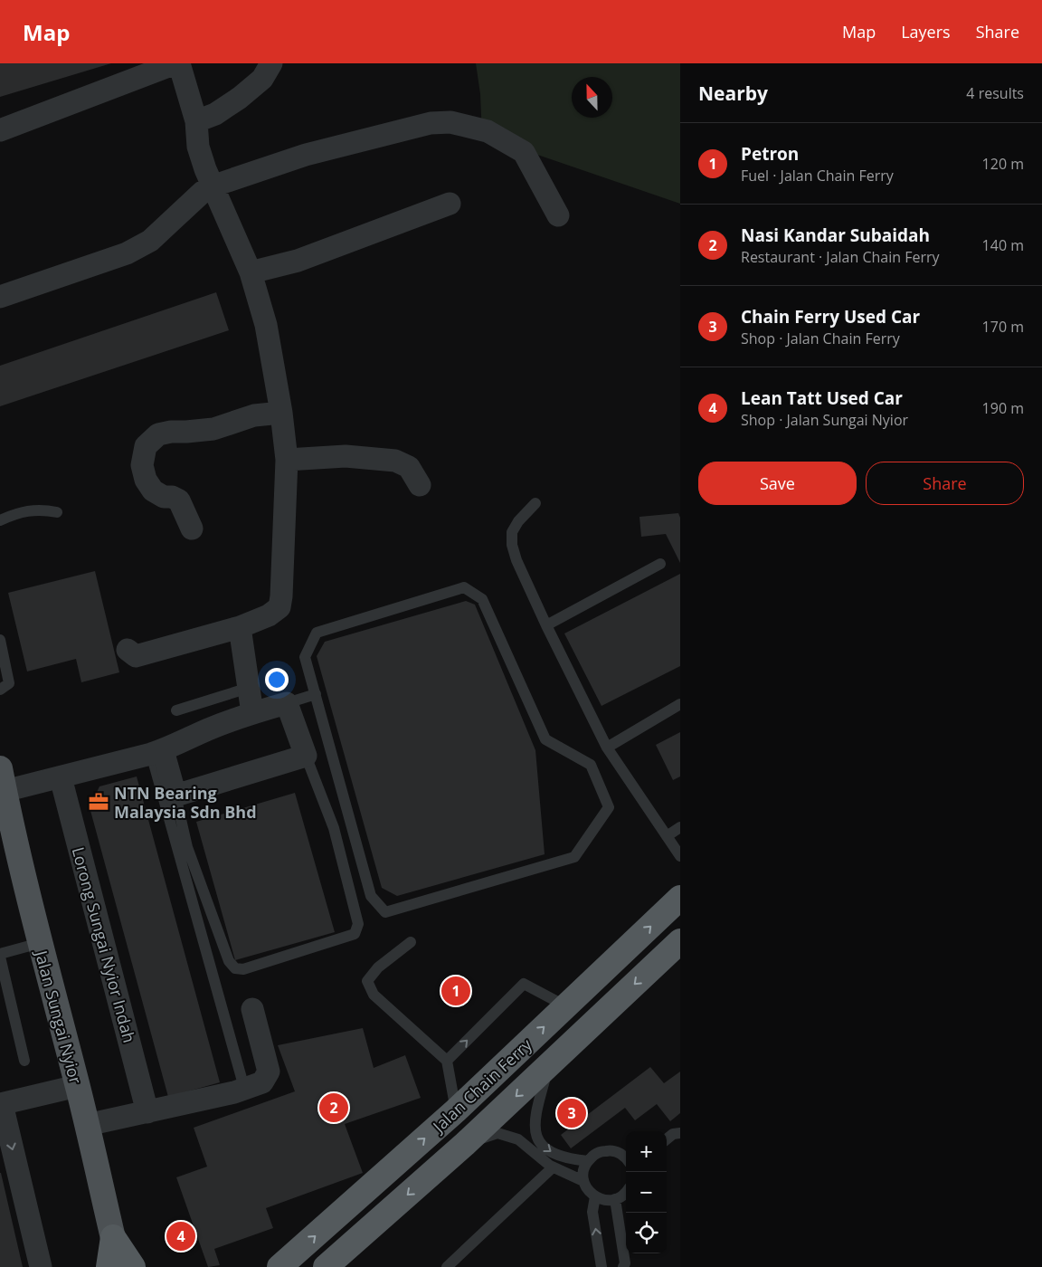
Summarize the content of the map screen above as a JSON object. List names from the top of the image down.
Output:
{
  "streets": {
    "highway": ["Jalan Chain Ferry"],
    "main road": ["Jalan Sungai Nyior"],
    "street": ["Lorong Sungai Nyior Indah"]
  },
  "places": {
    "office": ["NTN Bearing Malaysia Sdn Bhd"]
  },
  "north": "top",
  "page": {
    "header": "Map",
    "nav": ["Map", "Layers", "Share"],
    "heading": ["Nearby", "4 results"],
    "list": [
      {
        "mark": "1",
        "name": "Petron",
        "note": "Fuel · Jalan Chain Ferry",
        "value": "120 m"
      },
      {
        "mark": "2",
        "name": "Nasi Kandar Subaidah",
        "note": "Restaurant · Jalan Chain Ferry",
        "value": "140 m"
      },
      {
        "mark": "3",
        "name": "Chain Ferry Used Car",
        "note": "Shop · Jalan Chain Ferry",
        "value": "170 m"
      },
      {
        "mark": "4",
        "name": "Lean Tatt Used Car",
        "note": "Shop · Jalan Sungai Nyior",
        "value": "190 m"
      }
    ],
    "buttons": ["Save", "Share"],
    "pins": [
      "1",
      "2",
      "3",
      "4"
    ],
    "map_buttons": ["+", "−"]
  }
}
